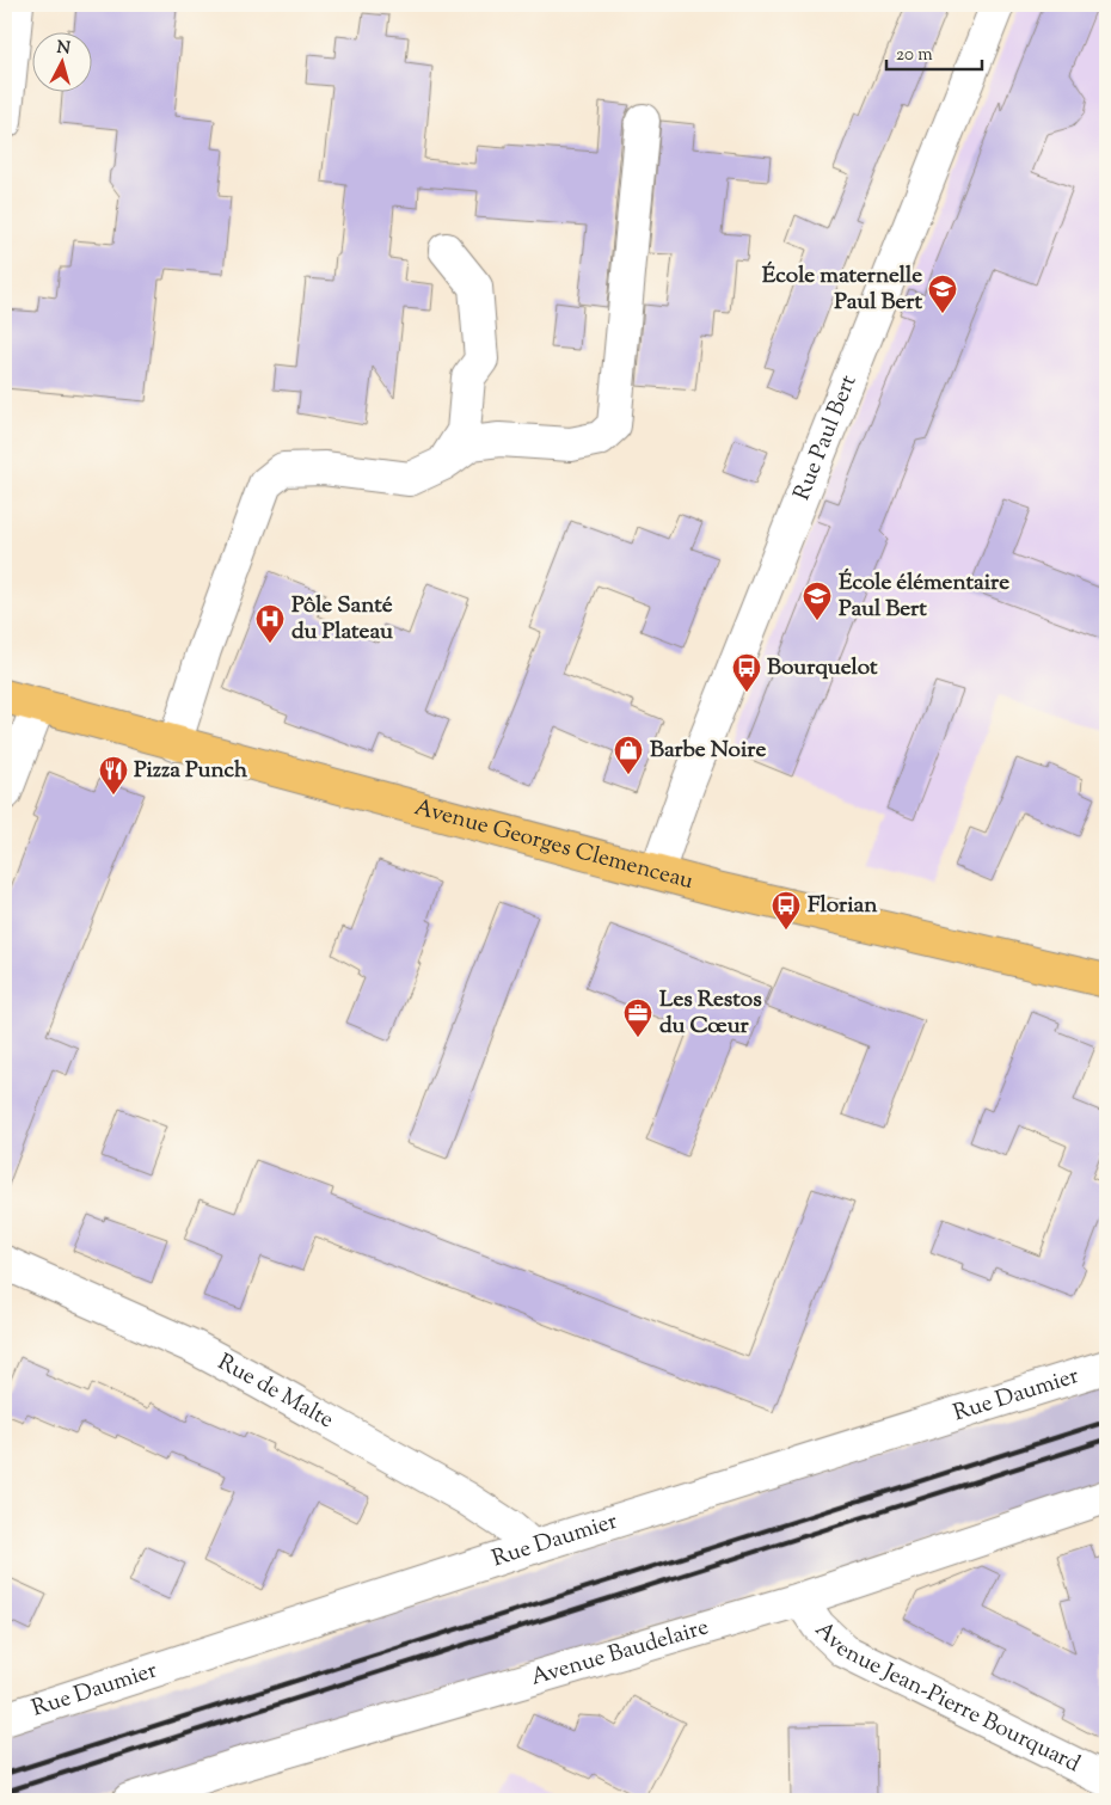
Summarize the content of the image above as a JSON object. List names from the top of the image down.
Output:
{
  "streets": {
    "main road": ["Avenue Georges Clemenceau"],
    "street": [
      "Rue Paul Bert",
      "Rue de Malte",
      "Rue Daumier",
      "Avenue Baudelaire",
      "Avenue Jean-Pierre Bourquard"
    ]
  },
  "crossings": [
    ["Rue Paul Bert", "Avenue Georges Clemenceau"],
    ["Rue de Malte", "Rue Daumier"],
    ["Avenue Baudelaire", "Avenue Jean-Pierre Bourquard"]
  ],
  "places": {
    "school or university": ["École maternelle Paul Bert", "École élémentaire Paul Bert"],
    "hospital": ["Pôle Santé du Plateau"],
    "bus stop": ["Bourquelot", "Florian"],
    "shop": ["Barbe Noire"],
    "restaurant": ["Pizza Punch"],
    "office": ["Les Restos du Cœur"]
  },
  "scale_bar": "20 m",
  "north": "top"
}
